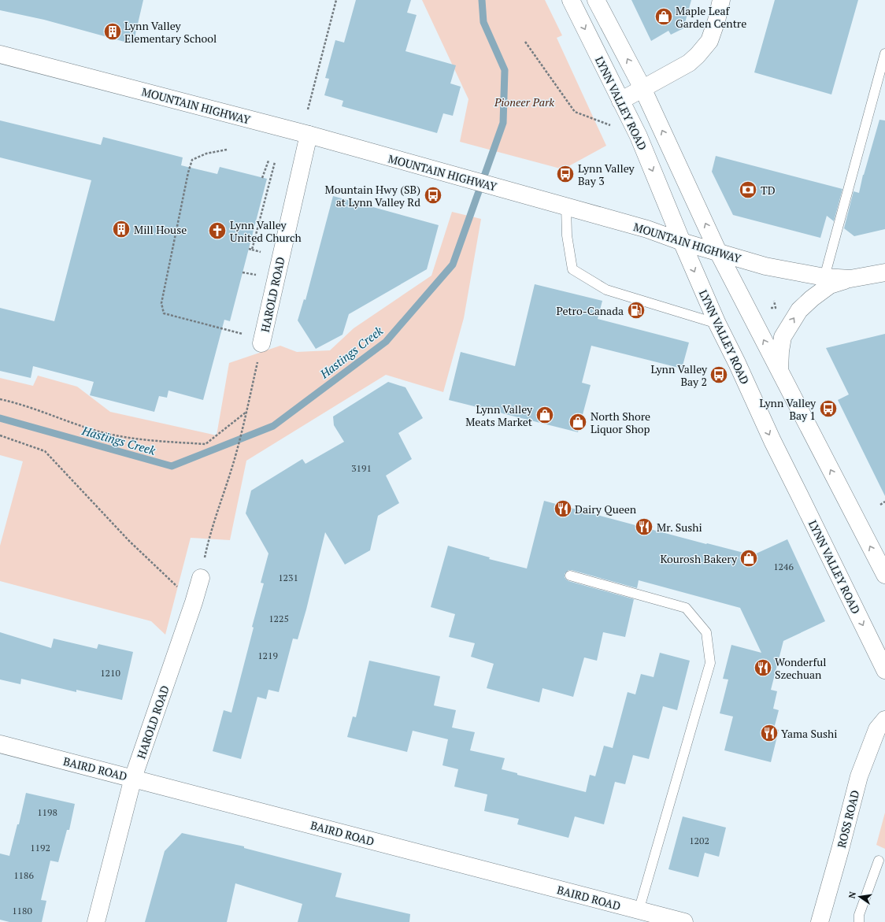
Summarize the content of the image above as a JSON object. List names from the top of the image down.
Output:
{
  "streets": {
    "street": [
      "LYNN VALLEY ROAD",
      "MOUNTAIN HIGHWAY",
      "HAROLD ROAD",
      "BAIRD ROAD",
      "ROSS ROAD"
    ]
  },
  "crossings": [
    ["LYNN VALLEY ROAD", "MOUNTAIN HIGHWAY"],
    ["MOUNTAIN HIGHWAY", "HAROLD ROAD"],
    ["HAROLD ROAD", "BAIRD ROAD"]
  ],
  "water": ["Hastings Creek"],
  "parks": ["Pioneer Park"],
  "places": {
    "shop": [
      "Maple Leaf Garden Centre",
      "Lynn Valley Meats Market",
      "North Shore Liquor Shop",
      "Kourosh Bakery"
    ],
    "building": ["Lynn Valley Elementary School", "Mill House"],
    "bus stop": [
      "Lynn Valley Bay 3",
      "Mountain Hwy (SB) at Lynn Valley Rd",
      "Lynn Valley Bay 2",
      "Lynn Valley Bay 1"
    ],
    "bank": ["TD"],
    "church": ["Lynn Valley United Church"],
    "fuel station": ["Petro-Canada"],
    "restaurant": [
      "Dairy Queen",
      "Mr. Sushi",
      "Wonderful Szechuan",
      "Yama Sushi"
    ]
  },
  "house_numbers": [
    "3191",
    "1246",
    "1231",
    "1225",
    "1219",
    "1210",
    "1198",
    "1202",
    "1192",
    "1186",
    "1180"
  ],
  "north": "left"
}
